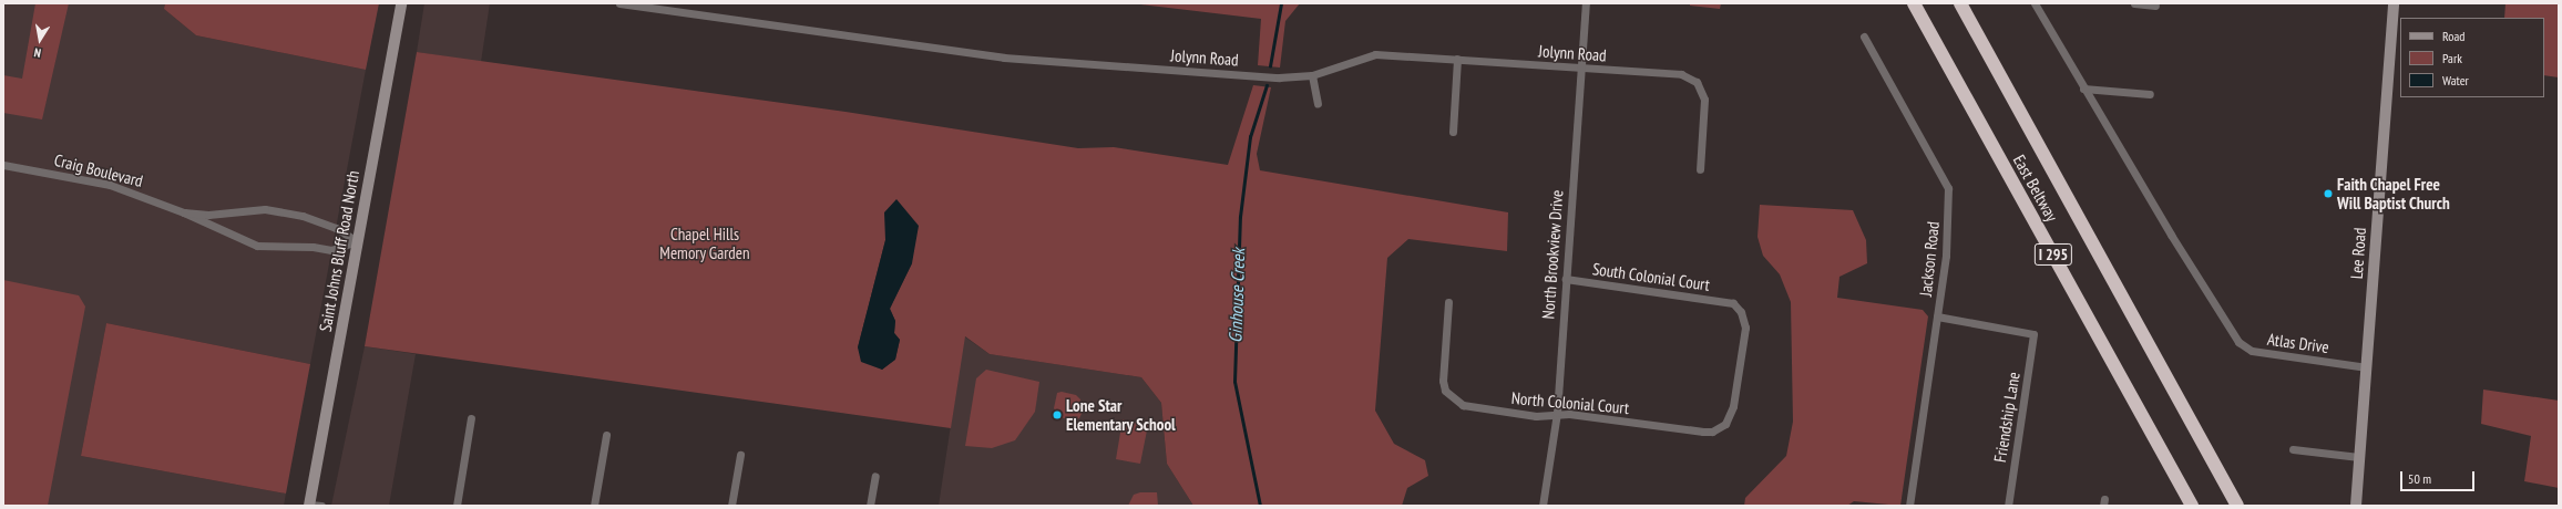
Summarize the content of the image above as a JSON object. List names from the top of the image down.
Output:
{
  "streets": {
    "highway": ["East Beltway", "I 295"],
    "main road": ["Saint Johns Bluff Road North", "Lee Road"],
    "street": [
      "Jolynn Road",
      "Craig Boulevard",
      "North Brookview Drive",
      "Jackson Road",
      "South Colonial Court",
      "Atlas Drive",
      "North Colonial Court",
      "Friendship Lane"
    ]
  },
  "crossings": [
    ["Jolynn Road", "North Brookview Drive"],
    ["Craig Boulevard", "Saint Johns Bluff Road North"],
    ["Lee Road", "Atlas Drive"],
    ["North Brookview Drive", "South Colonial Court"],
    ["North Brookview Drive", "North Colonial Court"],
    ["Jackson Road", "Friendship Lane"],
    ["South Colonial Court", "North Colonial Court"]
  ],
  "water": ["Ginhouse Creek"],
  "parks": ["Chapel Hills Memory Garden"],
  "places": ["Faith Chapel Free Will Baptist Church", "Lone Star Elementary School"],
  "legend": ["Road", "Park", "Water"],
  "scale_bar": "50 m",
  "north": "bottom"
}
